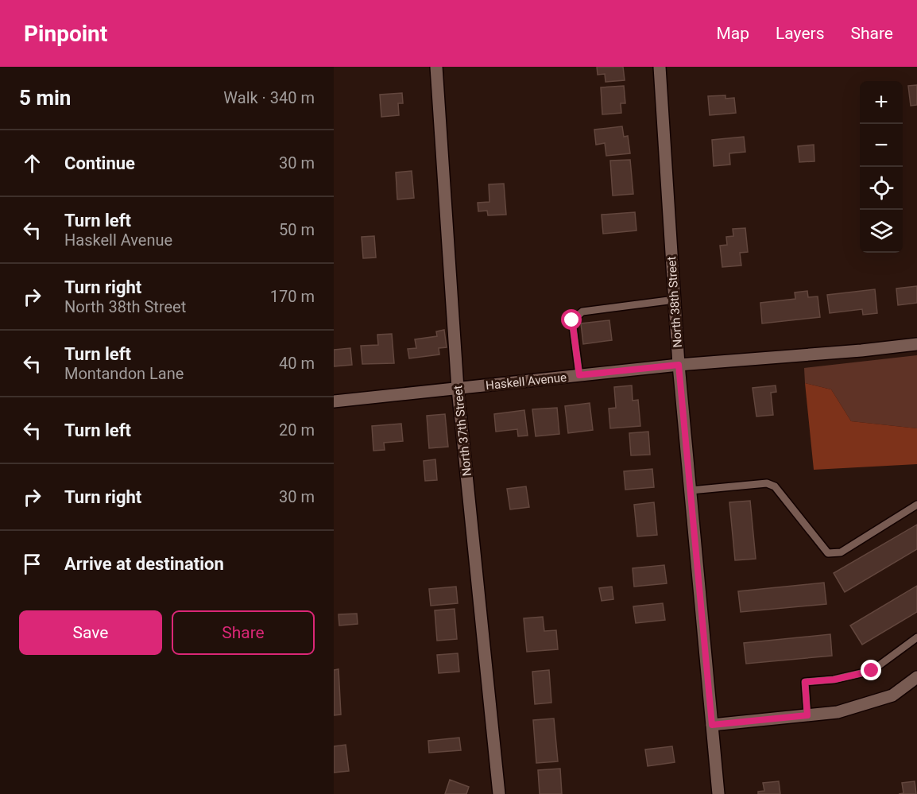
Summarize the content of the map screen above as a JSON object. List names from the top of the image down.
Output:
{
  "streets": {
    "street": ["North 38th Street", "Haskell Avenue", "North 37th Street"]
  },
  "crossings": [
    ["North 38th Street", "Haskell Avenue"],
    ["Haskell Avenue", "North 37th Street"]
  ],
  "page": {
    "header": "Pinpoint",
    "nav": ["Map", "Layers", "Share"],
    "heading": ["5 min", "Walk · 340 m"],
    "map_buttons": ["+", "−"],
    "list": [
      ["Continue", "30 m"],
      ["Turn left", "Haskell Avenue", "50 m"],
      ["Turn right", "North 38th Street", "170 m"],
      ["Turn left", "Montandon Lane", "40 m"],
      ["Turn left", "20 m"],
      ["Turn right", "30 m"],
      "Arrive at destination"
    ],
    "buttons": ["Save", "Share"]
  }
}
